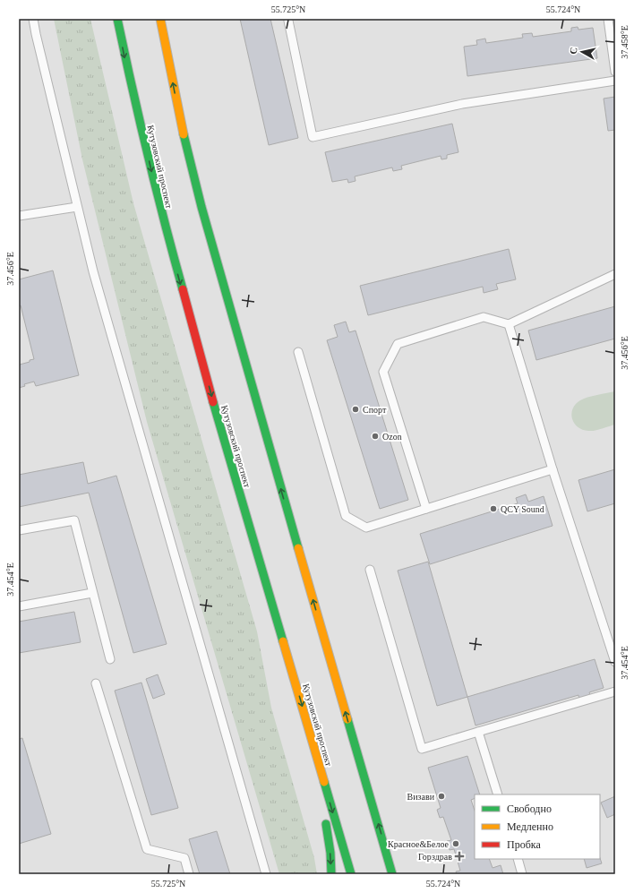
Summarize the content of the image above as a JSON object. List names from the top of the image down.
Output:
{
  "streets": {
    "main road": ["Кутузовский проспект"]
  },
  "places": {
    "other": [
      "Спорт",
      "Ozon",
      "QCY Sound",
      "Визави",
      "Красное&Белое"
    ],
    "health": ["Горздрав"]
  },
  "legend": ["Свободно", "Медленно", "Пробка"],
  "north": "left",
  "coordinates": [
    "55.725°N",
    "55.724°N",
    "37.458°E",
    "37.456°E",
    "37.454°E"
  ]
}
